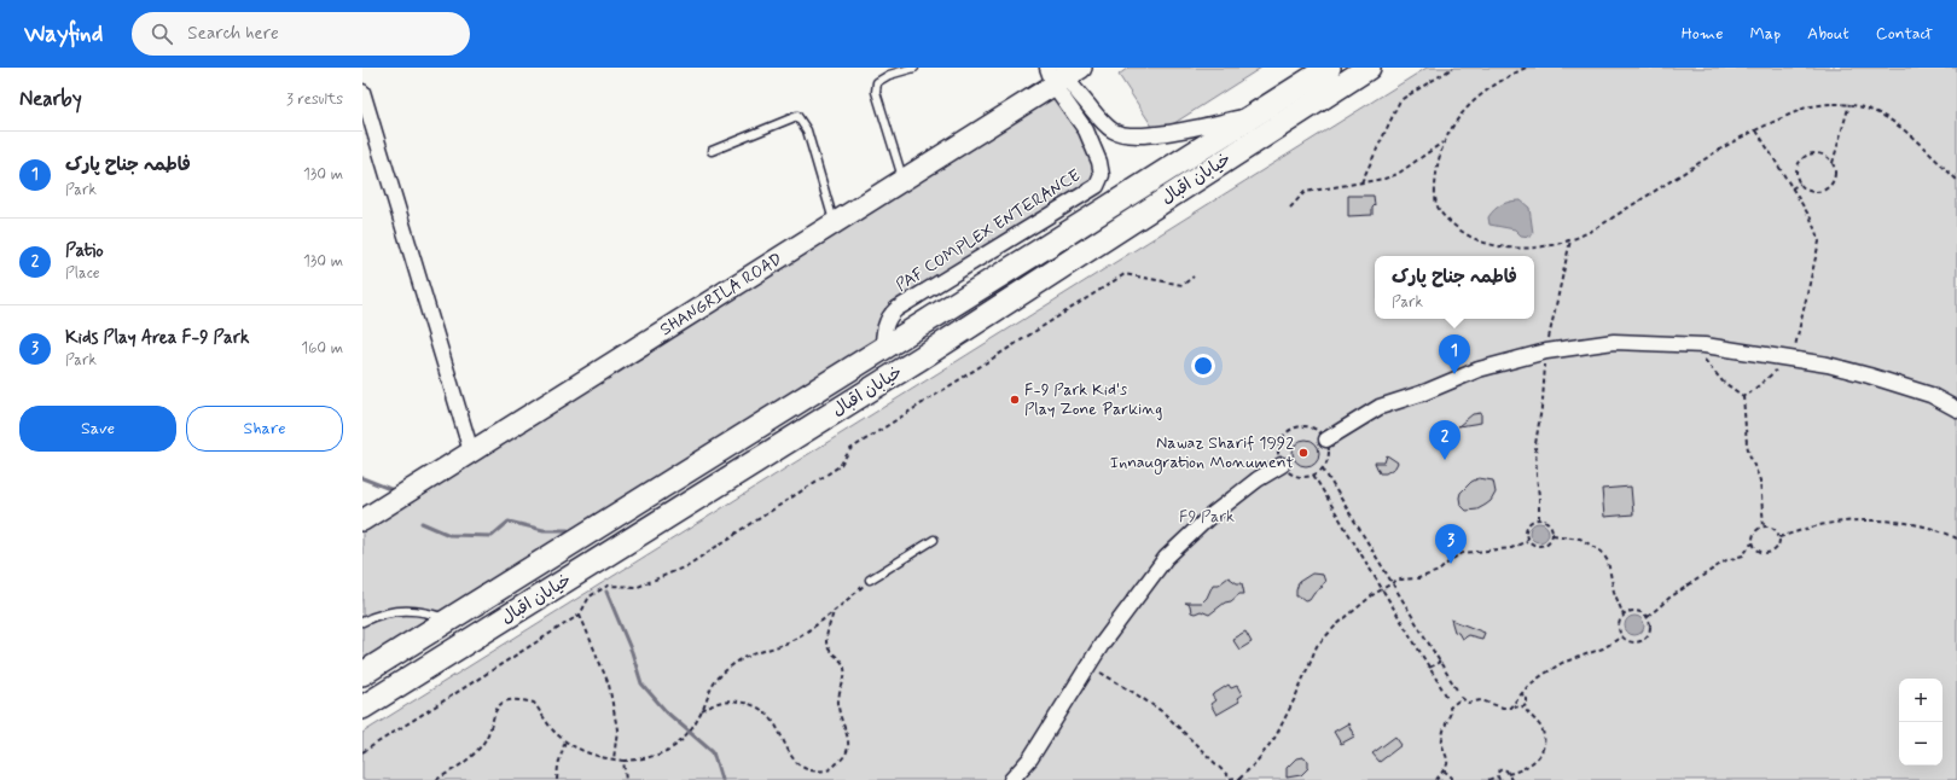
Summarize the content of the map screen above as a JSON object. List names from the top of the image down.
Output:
{
  "streets": {
    "main road": ["خیابان اقبال"],
    "street": ["PAF COMPLEX ENTERANCE", "SHANGRILA ROAD"]
  },
  "crossings": [
    ["خیابان اقبال", "PAF COMPLEX ENTERANCE"],
    ["PAF COMPLEX ENTERANCE", "SHANGRILA ROAD"]
  ],
  "parks": ["F9 Park"],
  "places": ["F-9 Park Kid's Play Zone Parking", "Nawaz Sharif 1992 Innaugration Monument"],
  "page": {
    "header": "Wayfind",
    "search": "Search here",
    "nav": [
      "Home",
      "Map",
      "About",
      "Contact"
    ],
    "heading": ["Nearby", "3 results"],
    "list": [
      {
        "mark": "1",
        "name": "فاطمہ جناح پارک",
        "note": "Park",
        "value": "130 m"
      },
      {
        "mark": "2",
        "name": "Patio",
        "note": "Place",
        "value": "130 m"
      },
      {
        "mark": "3",
        "name": "Kids Play Area F-9 Park",
        "note": "Park",
        "value": "160 m"
      }
    ],
    "popup": ["فاطمہ جناح پارک", "Park"],
    "pins": ["1", "2", "3"],
    "buttons": ["Save", "Share"],
    "map_buttons": ["+", "−"]
  }
}
